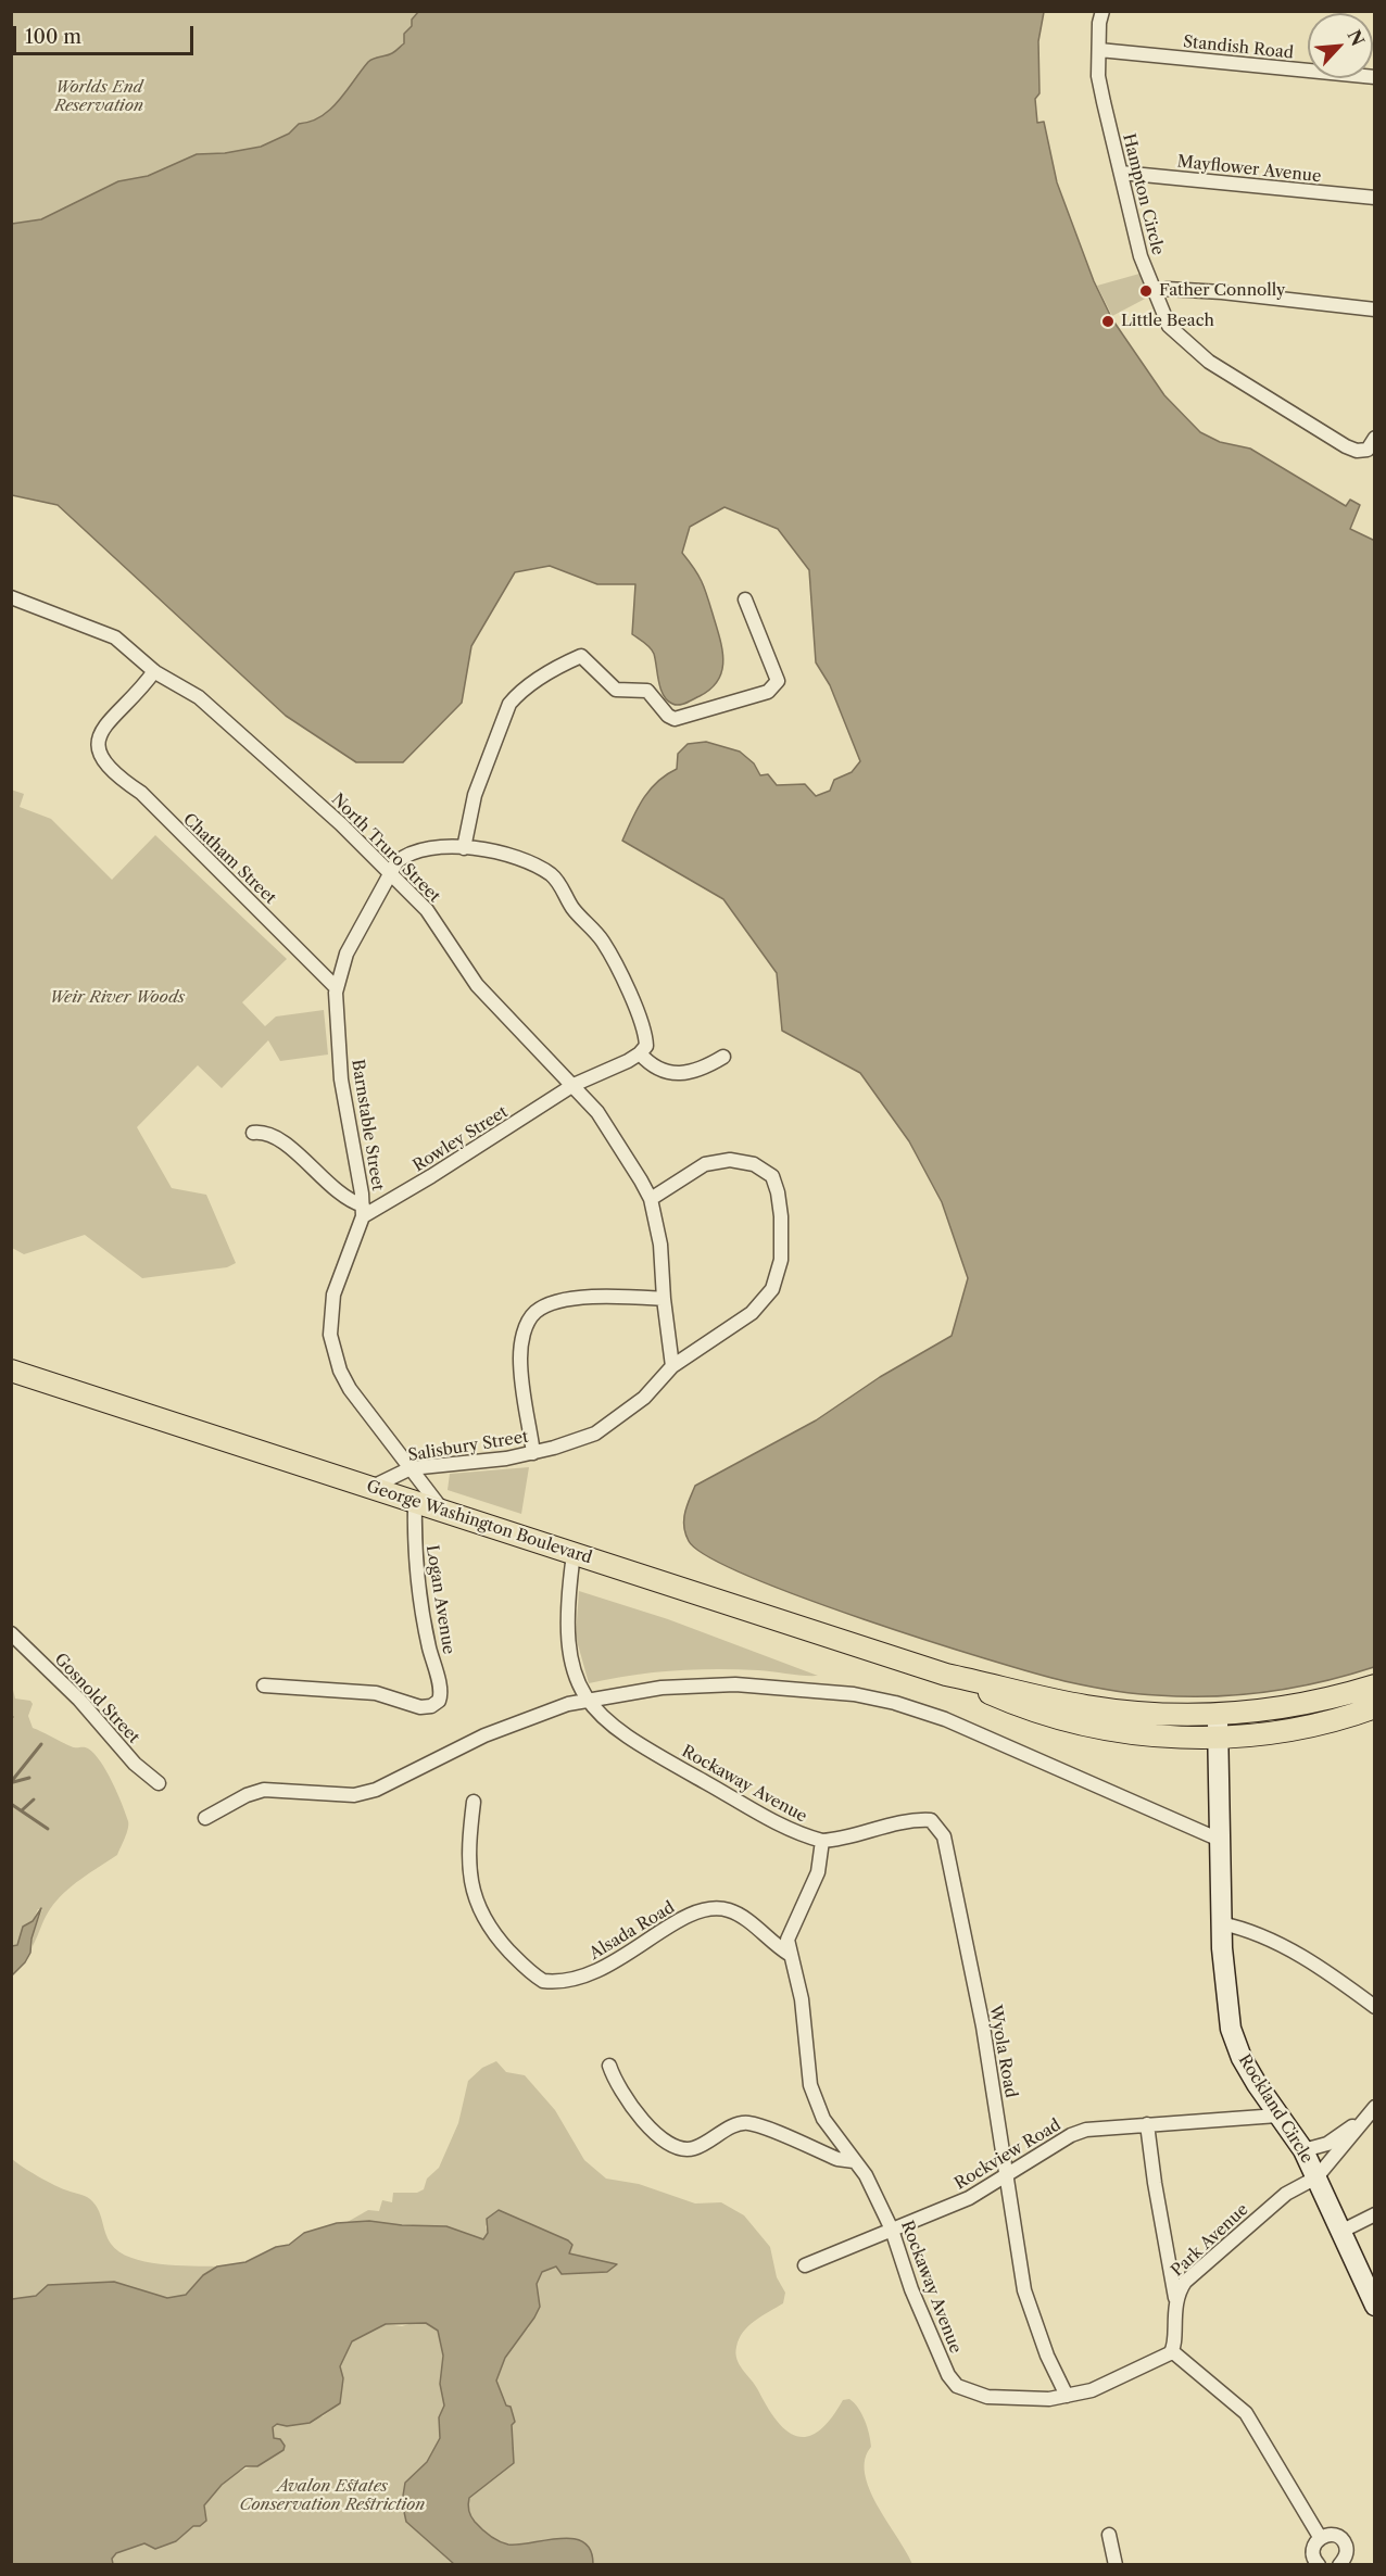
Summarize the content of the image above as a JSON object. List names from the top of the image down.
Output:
{
  "streets": {
    "main road": ["George Washington Boulevard"],
    "street": [
      "Standish Road",
      "Mayflower Avenue",
      "Hampton Circle",
      "North Truro Street",
      "Chatham Street",
      "Barnstable Street",
      "Rowley Street",
      "Salisbury Street",
      "Logan Avenue",
      "Gosnold Street",
      "Rockaway Avenue",
      "Alsada Road",
      "Wyola Road",
      "Rockland Circle",
      "Rockview Road",
      "Park Avenue"
    ]
  },
  "crossings": [
    ["Standish Road", "Hampton Circle"],
    ["Mayflower Avenue", "Hampton Circle"],
    ["North Truro Street", "Chatham Street"],
    ["North Truro Street", "Barnstable Street"],
    ["North Truro Street", "Rowley Street"],
    ["North Truro Street", "Salisbury Street"],
    ["Chatham Street", "Barnstable Street"],
    ["Barnstable Street", "Rowley Street"],
    ["Barnstable Street", "Salisbury Street"],
    ["Barnstable Street", "George Washington Boulevard"],
    ["Salisbury Street", "George Washington Boulevard"],
    ["George Washington Boulevard", "Logan Avenue"],
    ["George Washington Boulevard", "Rockaway Avenue"],
    ["George Washington Boulevard", "Rockland Circle"],
    ["Rockaway Avenue", "Alsada Road"],
    ["Rockaway Avenue", "Wyola Road"],
    ["Rockaway Avenue", "Rockview Road"],
    ["Wyola Road", "Rockview Road"],
    ["Rockland Circle", "Rockview Road"],
    ["Rockland Circle", "Park Avenue"]
  ],
  "parks": ["Worlds End Reservation", "Weir River Woods", "Avalon Estates Conservation Restriction"],
  "places": ["Father Connolly", "Little Beach"],
  "scale_bar": "100 m",
  "north": "top right"
}
